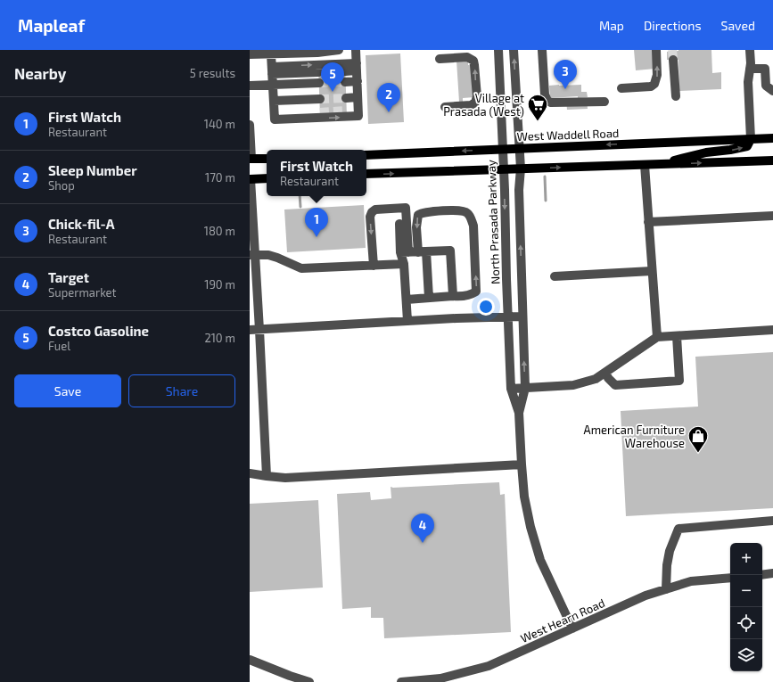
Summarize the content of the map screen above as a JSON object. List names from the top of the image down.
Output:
{
  "streets": {
    "main road": ["West Waddell Road"],
    "street": ["North Prasada Parkway", "West Hearn Road"]
  },
  "crossings": [
    ["West Waddell Road", "North Prasada Parkway"],
    ["North Prasada Parkway", "West Hearn Road"]
  ],
  "places": {
    "supermarket": ["Village at Prasada (West)"],
    "shop": ["American Furniture Warehouse"]
  },
  "page": {
    "header": "Mapleaf",
    "nav": ["Map", "Directions", "Saved"],
    "heading": ["Nearby", "5 results"],
    "pins": [
      "3",
      "5",
      "2",
      "1",
      "4"
    ],
    "list": [
      {
        "mark": "1",
        "name": "First Watch",
        "note": "Restaurant",
        "value": "140 m"
      },
      {
        "mark": "2",
        "name": "Sleep Number",
        "note": "Shop",
        "value": "170 m"
      },
      {
        "mark": "3",
        "name": "Chick-fil-A",
        "note": "Restaurant",
        "value": "180 m"
      },
      {
        "mark": "4",
        "name": "Target",
        "note": "Supermarket",
        "value": "190 m"
      },
      {
        "mark": "5",
        "name": "Costco Gasoline",
        "note": "Fuel",
        "value": "210 m"
      }
    ],
    "popup": ["First Watch", "Restaurant"],
    "buttons": ["Save", "Share"],
    "map_buttons": ["+", "−"]
  }
}
